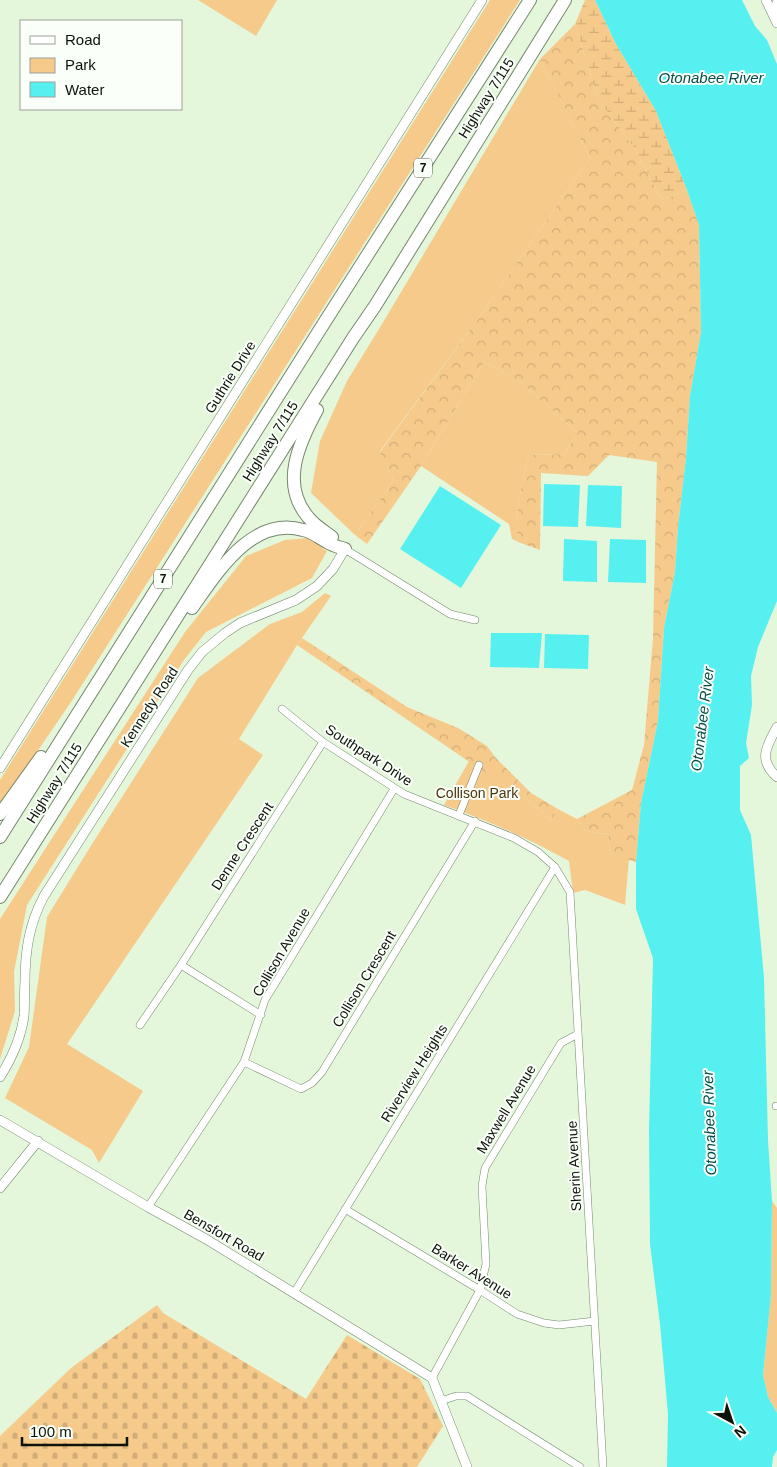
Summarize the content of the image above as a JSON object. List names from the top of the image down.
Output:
{
  "streets": {
    "highway": ["Highway 7/115", "7"],
    "street": [
      "Guthrie Drive",
      "Kennedy Road",
      "Southpark Drive",
      "Denne Crescent",
      "Collison Avenue",
      "Collison Crescent",
      "Riverview Heights",
      "Maxwell Avenue",
      "Sherin Avenue",
      "Bensfort Road",
      "Barker Avenue"
    ]
  },
  "crossings": [
    ["Southpark Drive", "Denne Crescent"],
    ["Southpark Drive", "Collison Avenue"],
    ["Southpark Drive", "Collison Crescent"],
    ["Southpark Drive", "Riverview Heights"],
    ["Southpark Drive", "Sherin Avenue"],
    ["Collison Avenue", "Collison Crescent"],
    ["Collison Avenue", "Bensfort Road"],
    ["Riverview Heights", "Sherin Avenue"],
    ["Riverview Heights", "Bensfort Road"],
    ["Riverview Heights", "Barker Avenue"],
    ["Maxwell Avenue", "Sherin Avenue"],
    ["Maxwell Avenue", "Bensfort Road"],
    ["Maxwell Avenue", "Barker Avenue"],
    ["Sherin Avenue", "Barker Avenue"]
  ],
  "water": ["Otonabee River"],
  "parks": ["Collison Park"],
  "legend": ["Road", "Park", "Water"],
  "scale_bar": "100 m",
  "north": "bottom right"
}
